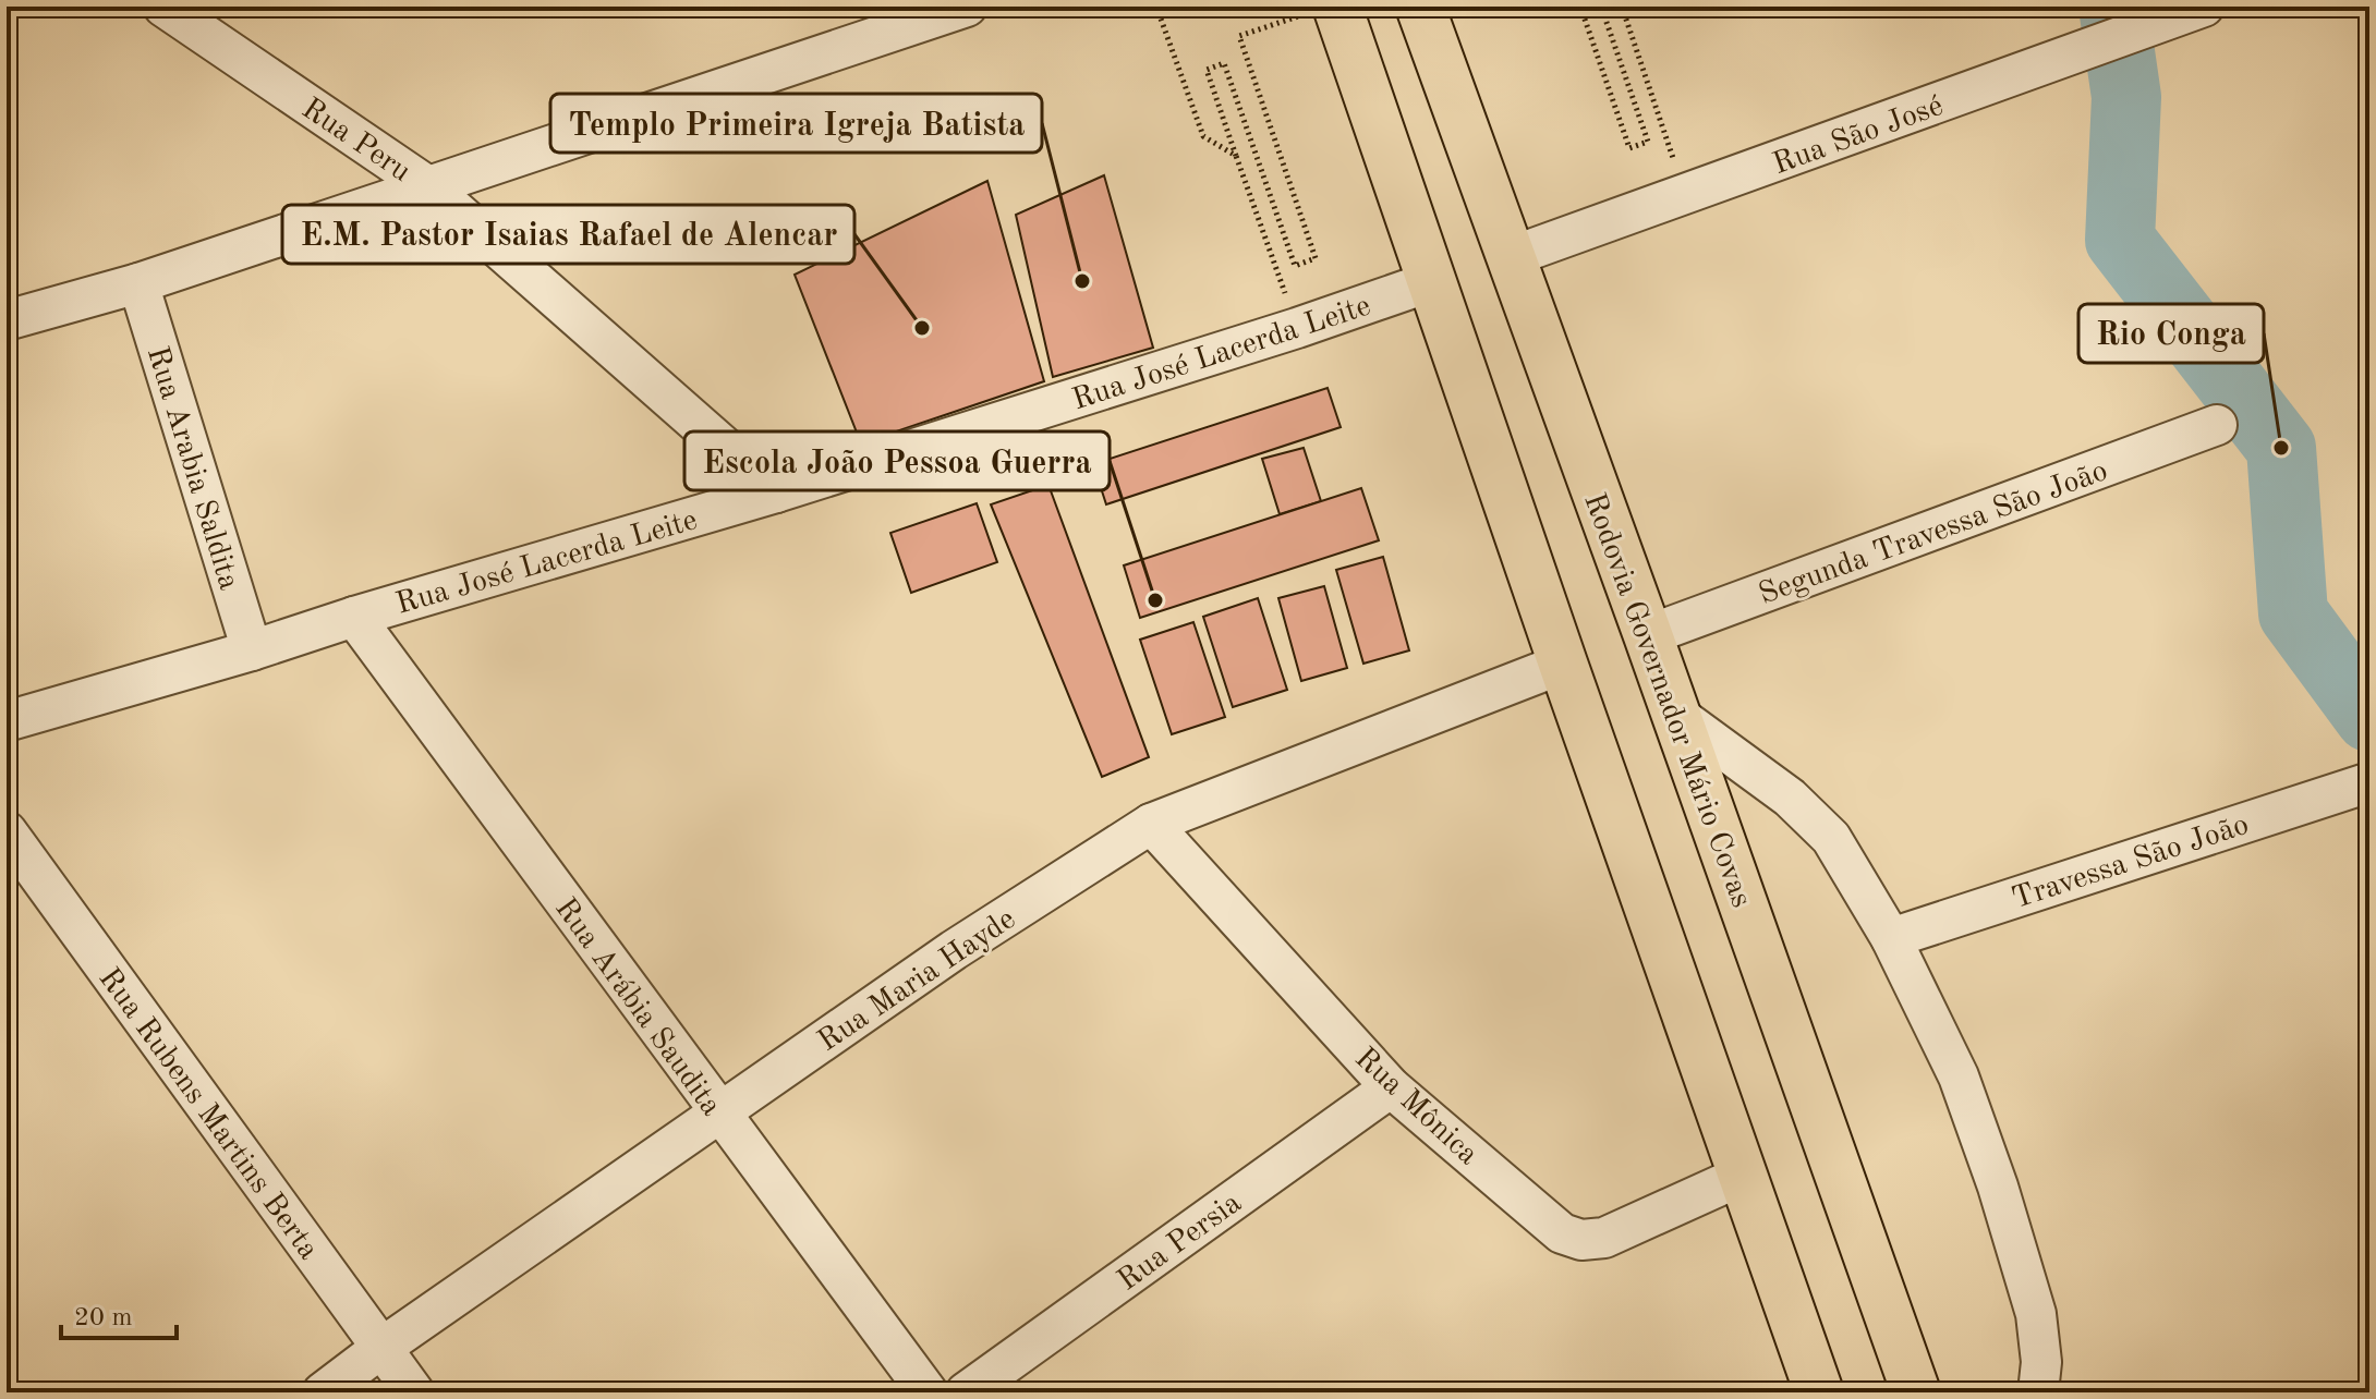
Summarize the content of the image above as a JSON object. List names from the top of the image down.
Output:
{
  "streets": {
    "highway": ["Rodovia Governador Mário Covas"],
    "street": [
      "Rua São José",
      "Rua Peru",
      "Rua José Lacerda Leite",
      "Rua Arabia Saldita",
      "Segunda Travessa São João",
      "Travessa São João",
      "Rua Maria Hayde",
      "Rua Arábia Saudita",
      "Rua Mônica",
      "Rua Rubens Martins Berta",
      "Rua Persia"
    ]
  },
  "crossings": [
    ["Rua São José", "Rodovia Governador Mário Covas"],
    ["Rua Peru", "Rua José Lacerda Leite"],
    ["Rua José Lacerda Leite", "Rua Arabia Saldita"],
    ["Rua José Lacerda Leite", "Rua Arábia Saudita"],
    ["Segunda Travessa São João", "Rodovia Governador Mário Covas"],
    ["Rua Maria Hayde", "Rua Arábia Saudita"],
    ["Rua Maria Hayde", "Rua Mônica"],
    ["Rua Maria Hayde", "Rua Rubens Martins Berta"],
    ["Rua Mônica", "Rua Persia"]
  ],
  "places": [
    "Templo Primeira Igreja Batista",
    "E.M. Pastor Isaias Rafael de Alencar",
    "Rio Conga",
    "Escola João Pessoa Guerra"
  ],
  "scale_bar": "20 m"
}
